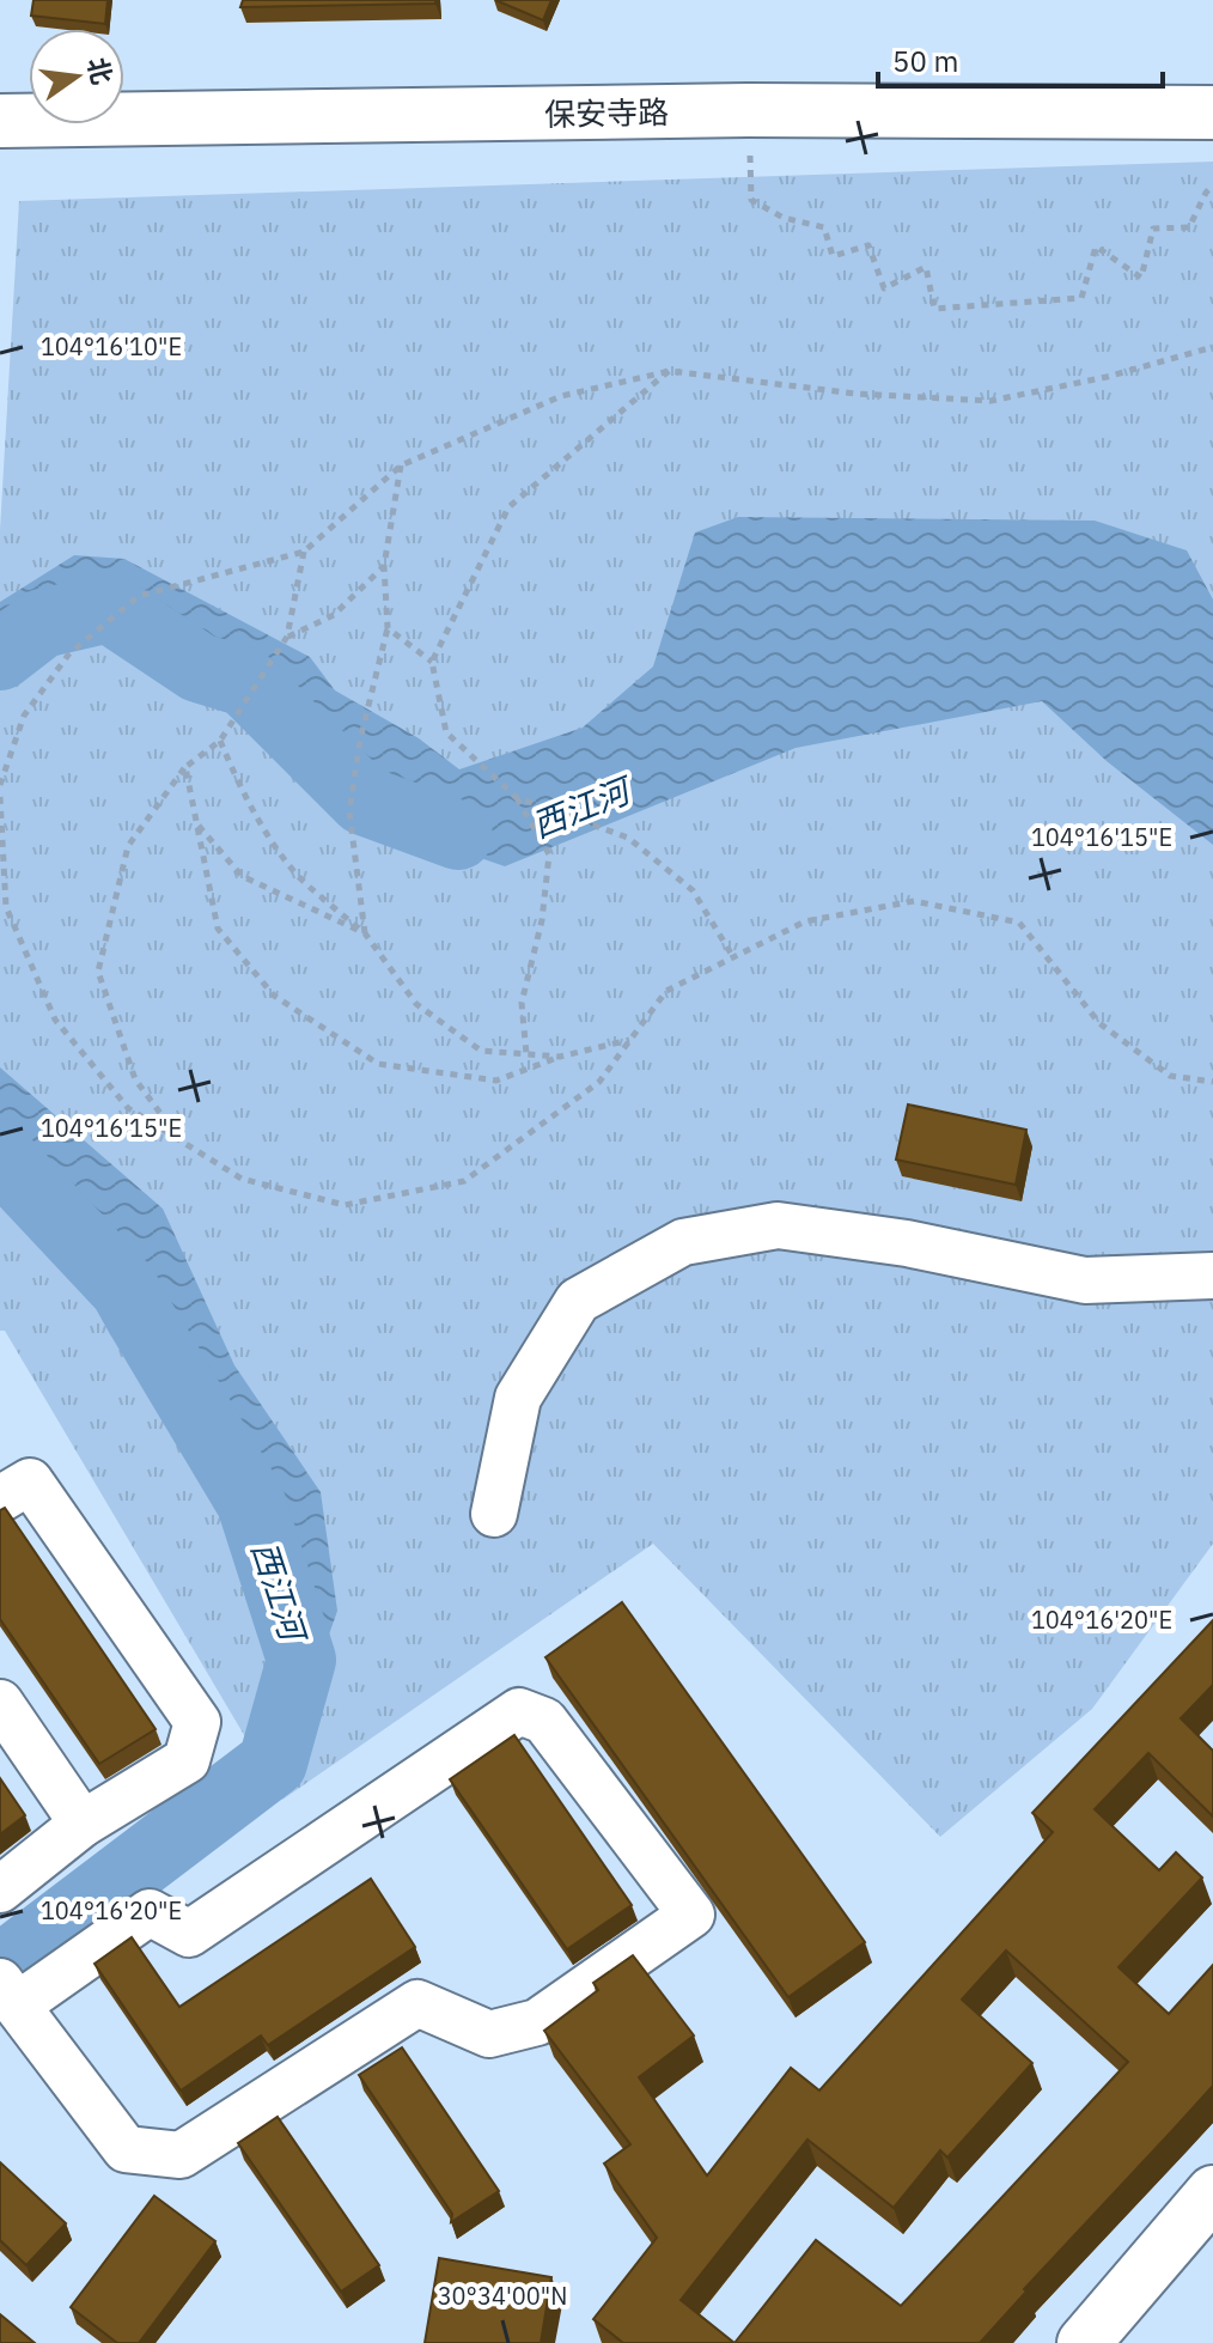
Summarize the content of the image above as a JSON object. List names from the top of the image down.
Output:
{
  "streets": {
    "street": ["保安寺路"]
  },
  "water": ["西江河"],
  "scale_bar": "50 m",
  "north": "right",
  "coordinates": [
    "104°16'10\"E",
    "104°16'15\"E",
    "104°16'20\"E",
    "30°34'00\"N"
  ]
}
